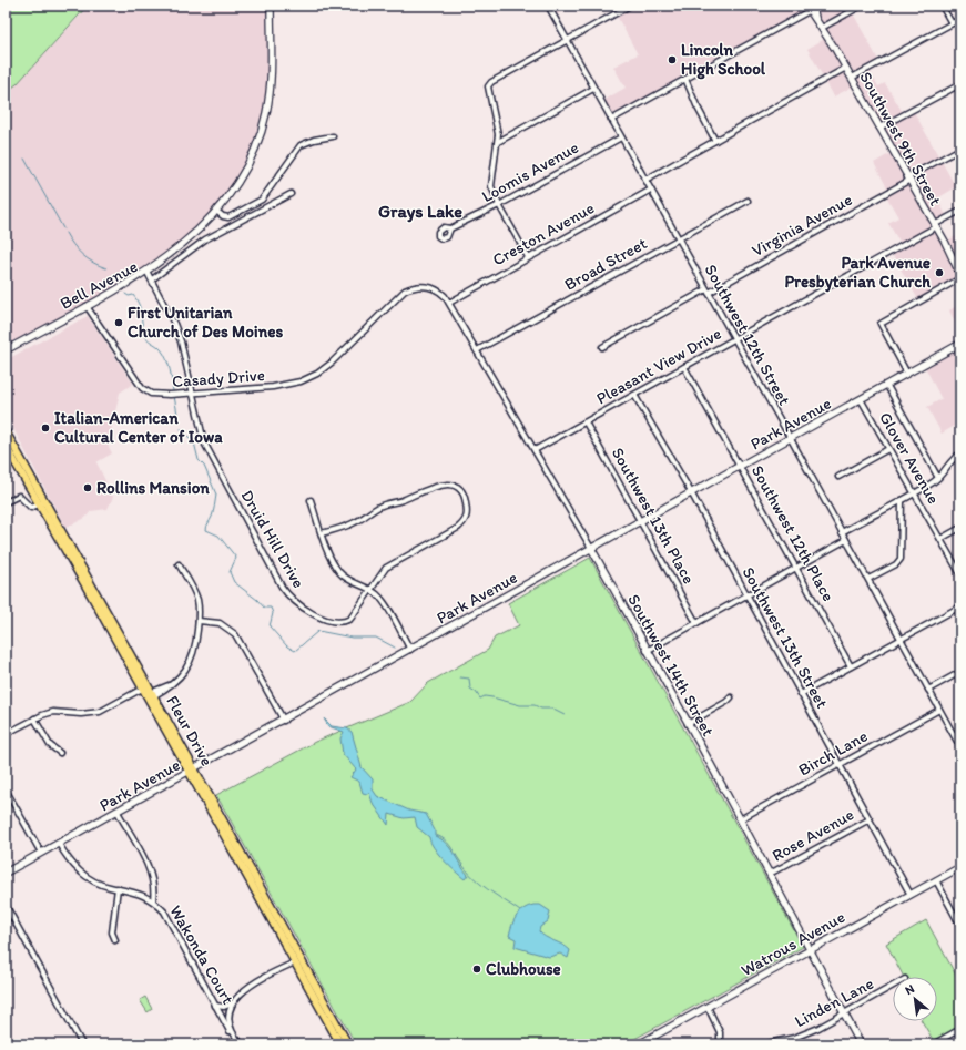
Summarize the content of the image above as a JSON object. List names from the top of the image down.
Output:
{
  "streets": {
    "main road": ["Fleur Drive"],
    "street": [
      "Southwest 9th Street",
      "Loomis Avenue",
      "Virginia Avenue",
      "Creston Avenue",
      "Broad Street",
      "Bell Avenue",
      "Southwest 12th Street",
      "Pleasant View Drive",
      "Casady Drive",
      "Park Avenue",
      "Glover Avenue",
      "Southwest 13th Place",
      "Southwest 12th Place",
      "Druid Hill Drive",
      "Southwest 13th Street",
      "Southwest 14th Street",
      "Birch Lane",
      "Rose Avenue",
      "Watrous Avenue",
      "Wakonda Court",
      "Linden Lane"
    ]
  },
  "crossings": [
    ["Southwest 9th Street", "Virginia Avenue"],
    ["Southwest 9th Street", "Pleasant View Drive"],
    ["Loomis Avenue", "Southwest 12th Street"],
    ["Virginia Avenue", "Southwest 12th Street"],
    ["Creston Avenue", "Southwest 12th Street"],
    ["Creston Avenue", "Casady Drive"],
    ["Creston Avenue", "Southwest 14th Street"],
    ["Broad Street", "Southwest 12th Street"],
    ["Broad Street", "Southwest 14th Street"],
    ["Bell Avenue", "Casady Drive"],
    ["Bell Avenue", "Druid Hill Drive"],
    ["Southwest 12th Street", "Pleasant View Drive"],
    ["Southwest 12th Street", "Park Avenue"],
    ["Southwest 12th Street", "Birch Lane"],
    ["Pleasant View Drive", "Southwest 13th Place"],
    ["Pleasant View Drive", "Southwest 12th Place"],
    ["Pleasant View Drive", "Southwest 13th Street"],
    ["Pleasant View Drive", "Southwest 14th Street"],
    ["Casady Drive", "Druid Hill Drive"],
    ["Casady Drive", "Southwest 14th Street"],
    ["Park Avenue", "Glover Avenue"],
    ["Park Avenue", "Southwest 13th Place"],
    ["Park Avenue", "Southwest 12th Place"],
    ["Park Avenue", "Southwest 13th Street"],
    ["Park Avenue", "Southwest 14th Street"],
    ["Park Avenue", "Fleur Drive"],
    ["Park Avenue", "Wakonda Court"],
    ["Southwest 13th Street", "Birch Lane"],
    ["Southwest 13th Street", "Rose Avenue"],
    ["Southwest 13th Street", "Watrous Avenue"],
    ["Southwest 14th Street", "Birch Lane"],
    ["Southwest 14th Street", "Rose Avenue"],
    ["Southwest 14th Street", "Watrous Avenue"],
    ["Southwest 14th Street", "Linden Lane"]
  ],
  "districts": ["Grays Lake"],
  "places": [
    "Lincoln High School",
    "Park Avenue Presbyterian Church",
    "First Unitarian Church of Des Moines",
    "Italian-American Cultural Center of Iowa",
    "Rollins Mansion",
    "Clubhouse"
  ],
  "north": "top left"
}
